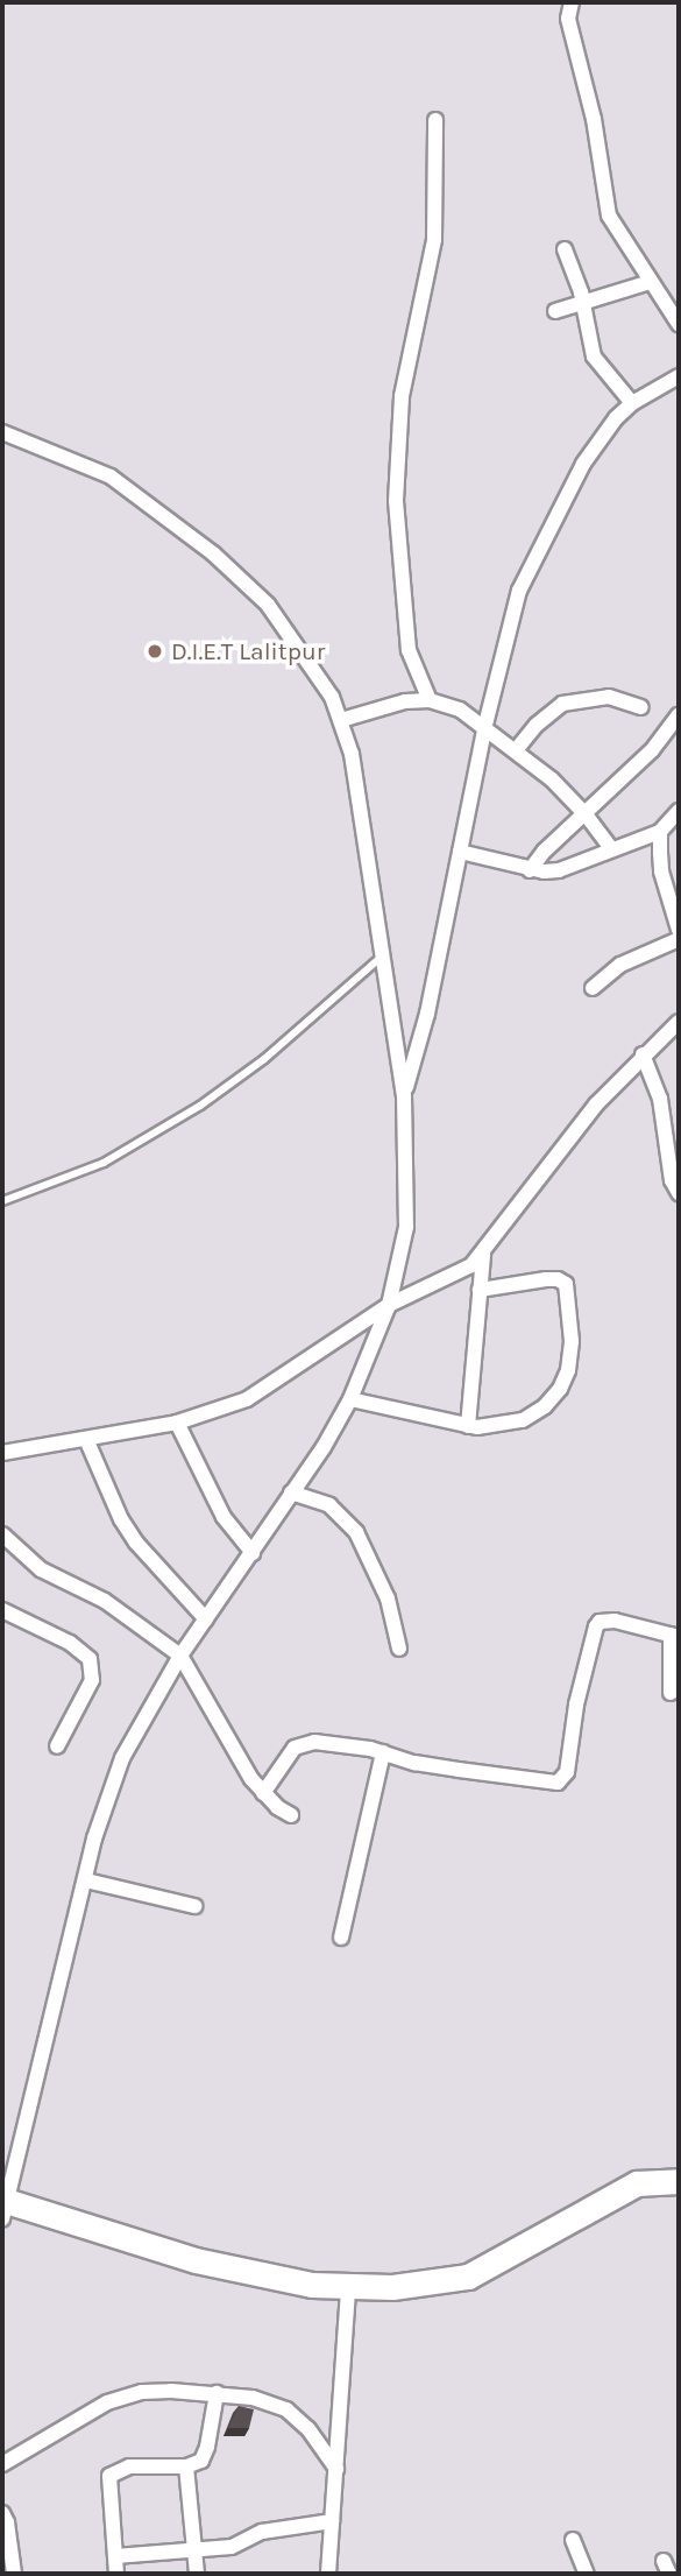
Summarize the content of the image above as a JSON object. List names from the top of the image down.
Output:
{
  "places": ["D.I.E.T Lalitpur"]
}
